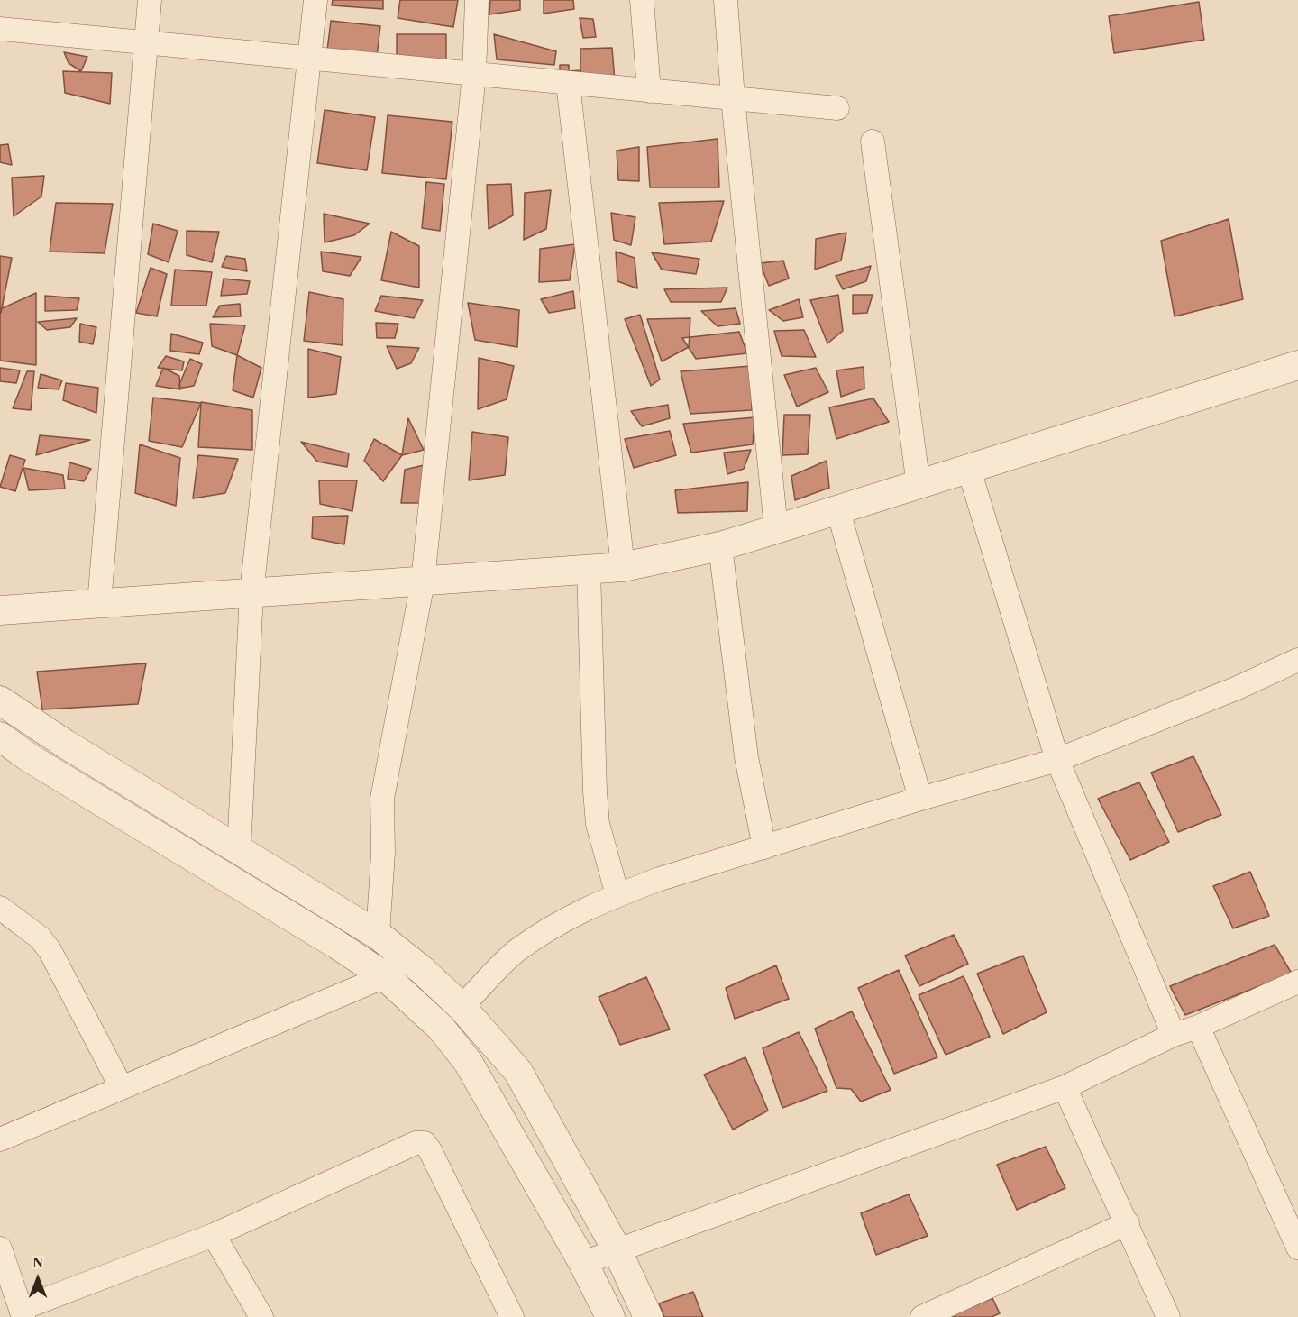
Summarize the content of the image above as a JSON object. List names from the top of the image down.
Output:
{
  "north": "top"
}
